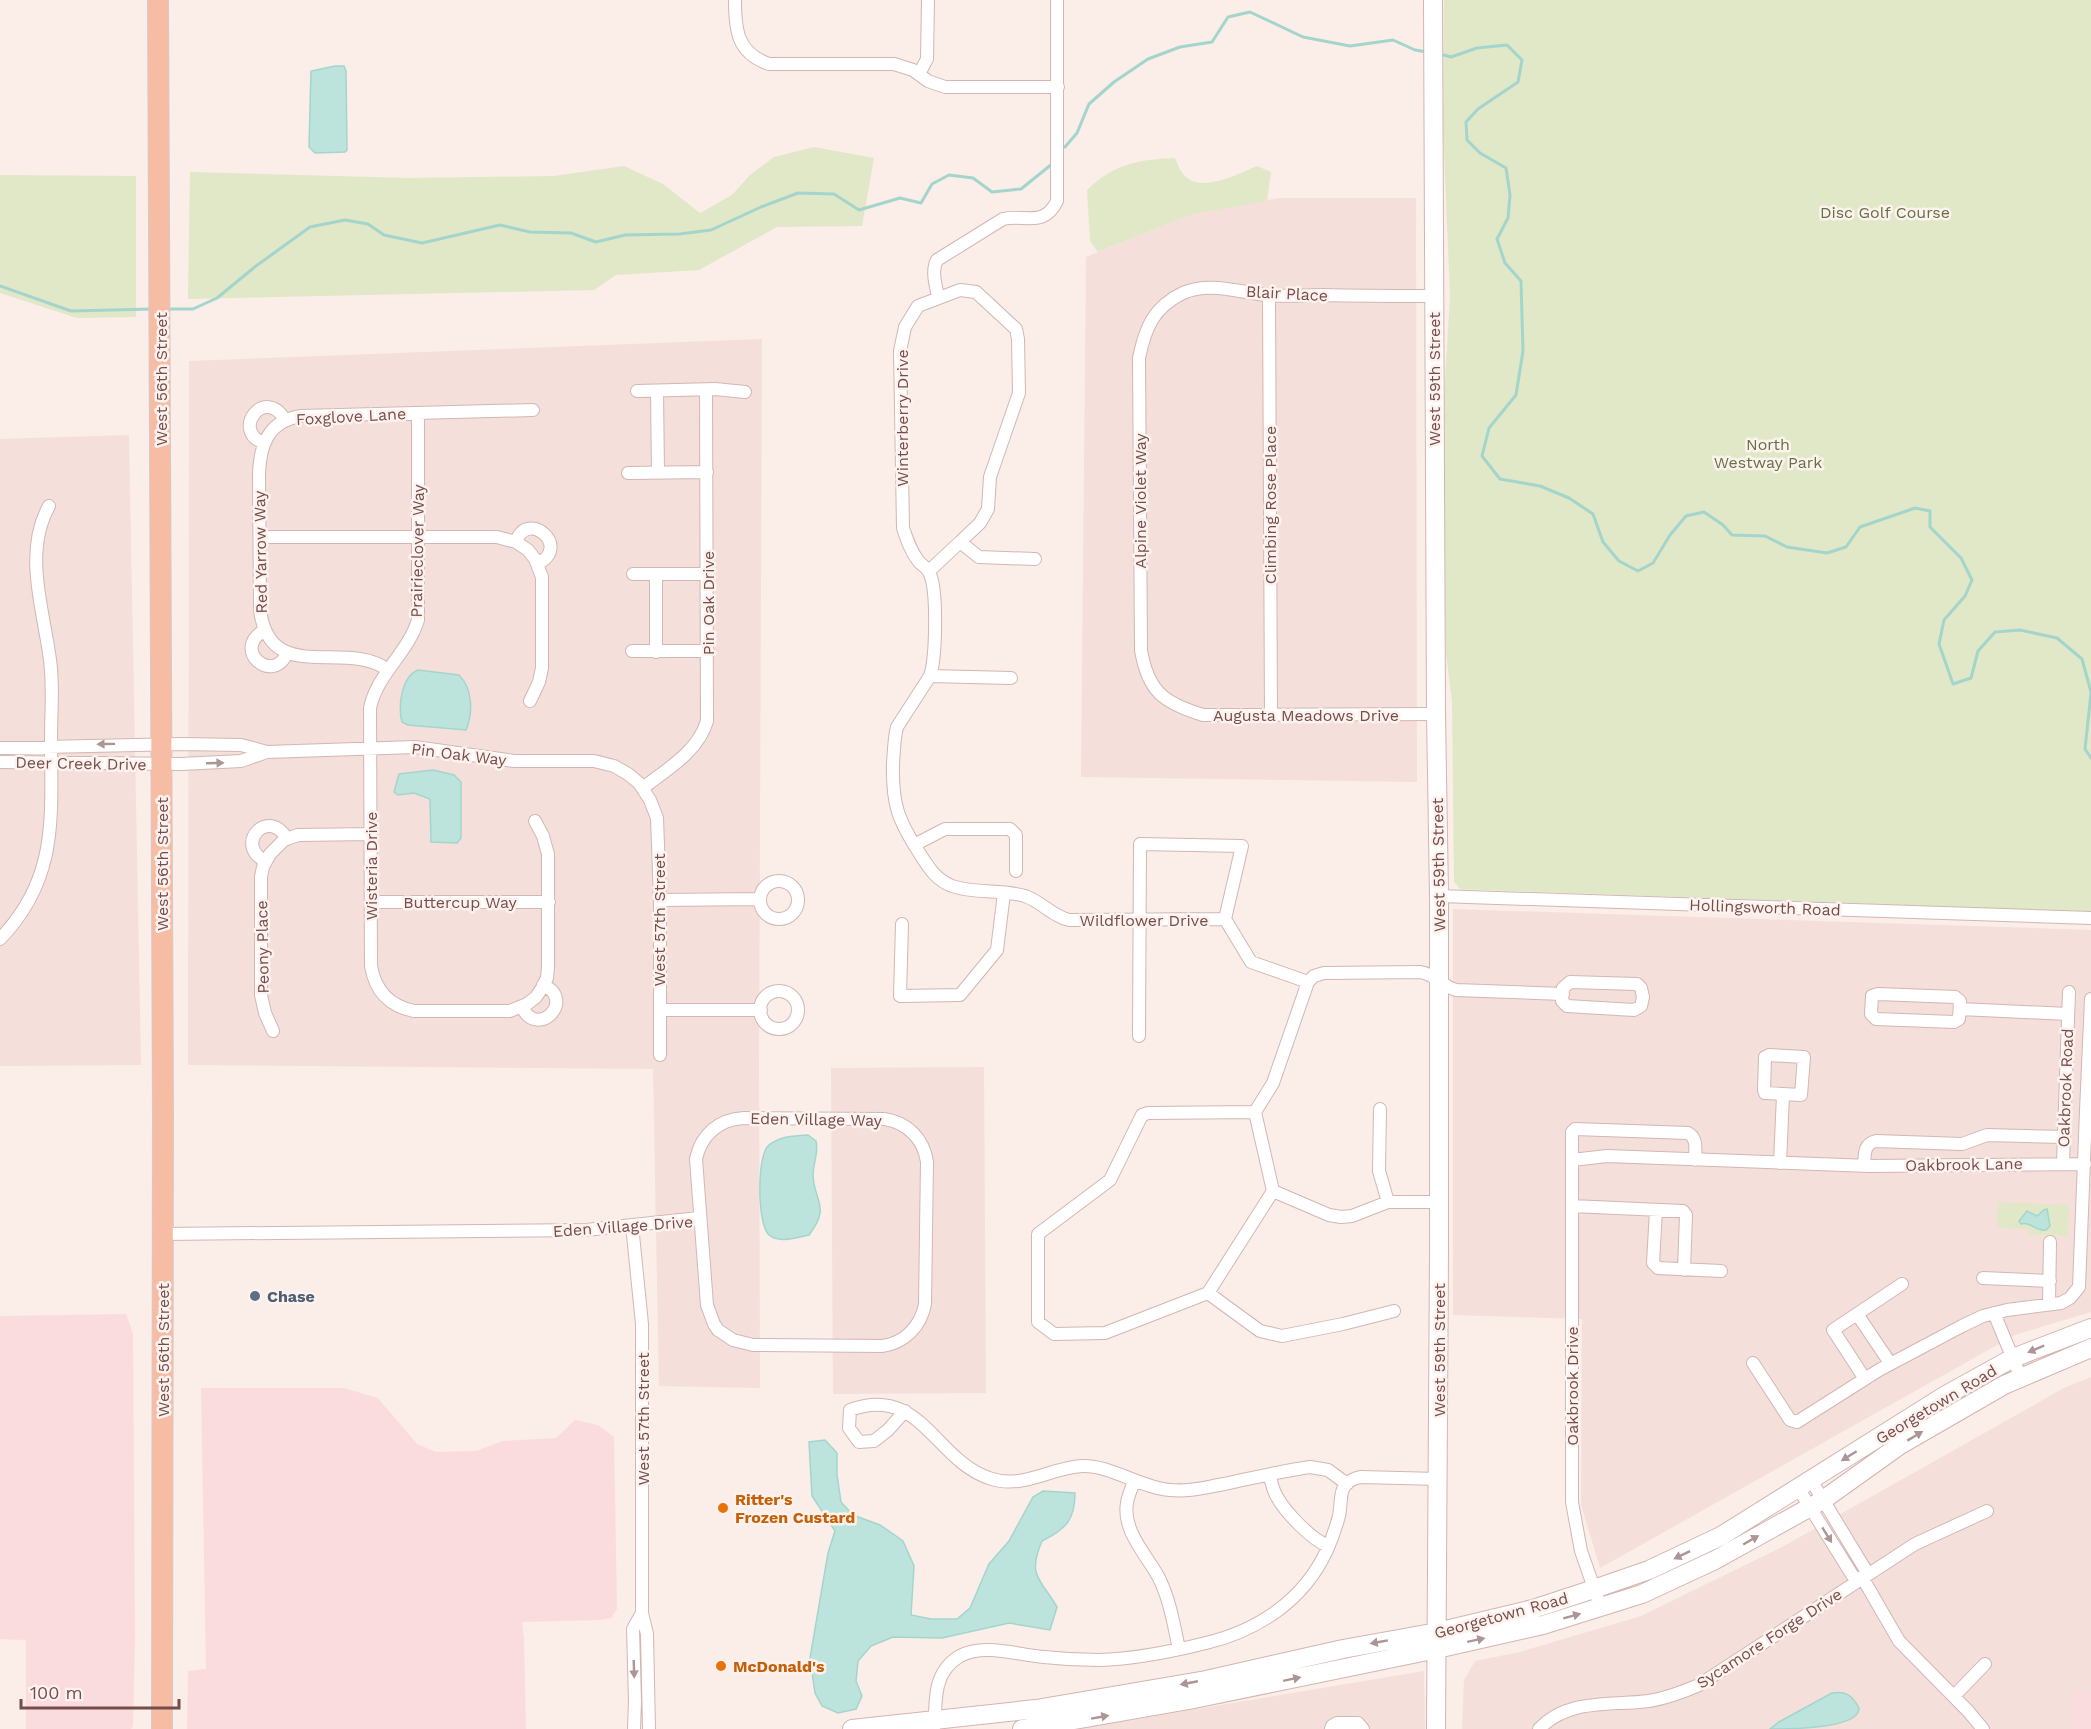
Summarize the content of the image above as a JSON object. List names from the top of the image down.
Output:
{
  "streets": {
    "main road": ["West 56th Street", "West 59th Street", "Georgetown Road"],
    "street": [
      "Blair Place",
      "Foxglove Lane",
      "Winterberry Drive",
      "Alpine Violet Way",
      "Climbing Rose Place",
      "Prairieclover Way",
      "Red Yarrow Way",
      "Pin Oak Drive",
      "Augusta Meadows Drive",
      "Pin Oak Way",
      "Deer Creek Drive",
      "Wisteria Drive",
      "Buttercup Way",
      "Hollingsworth Road",
      "West 57th Street",
      "Wildflower Drive",
      "Peony Place",
      "Oakbrook Road",
      "Eden Village Way",
      "Oakbrook Lane",
      "Eden Village Drive",
      "Oakbrook Drive",
      "Sycamore Forge Drive"
    ]
  },
  "crossings": [
    ["Blair Place", "West 59th Street"],
    ["Blair Place", "Alpine Violet Way"],
    ["Blair Place", "Climbing Rose Place"],
    ["West 56th Street", "Pin Oak Way"],
    ["West 56th Street", "Deer Creek Drive"],
    ["West 56th Street", "Eden Village Drive"],
    ["West 59th Street", "Augusta Meadows Drive"],
    ["West 59th Street", "Hollingsworth Road"],
    ["West 59th Street", "Georgetown Road"],
    ["Foxglove Lane", "Prairieclover Way"],
    ["Foxglove Lane", "Red Yarrow Way"],
    ["Winterberry Drive", "Wildflower Drive"],
    ["Alpine Violet Way", "Augusta Meadows Drive"],
    ["Climbing Rose Place", "Augusta Meadows Drive"],
    ["Prairieclover Way", "Pin Oak Way"],
    ["Prairieclover Way", "Wisteria Drive"],
    ["Pin Oak Drive", "Pin Oak Way"],
    ["Pin Oak Drive", "West 57th Street"],
    ["Pin Oak Way", "Deer Creek Drive"],
    ["Pin Oak Way", "Wisteria Drive"],
    ["Pin Oak Way", "West 57th Street"],
    ["Wisteria Drive", "Buttercup Way"],
    ["West 57th Street", "Eden Village Drive"],
    ["Oakbrook Road", "Oakbrook Lane"],
    ["Eden Village Way", "Eden Village Drive"],
    ["Oakbrook Lane", "Oakbrook Drive"],
    ["Oakbrook Drive", "Georgetown Road"]
  ],
  "parks": ["Disc Golf Course", "North Westway Park"],
  "places": ["Chase", "Ritter's Frozen Custard", "McDonald's"],
  "scale_bar": "100 m"
}
